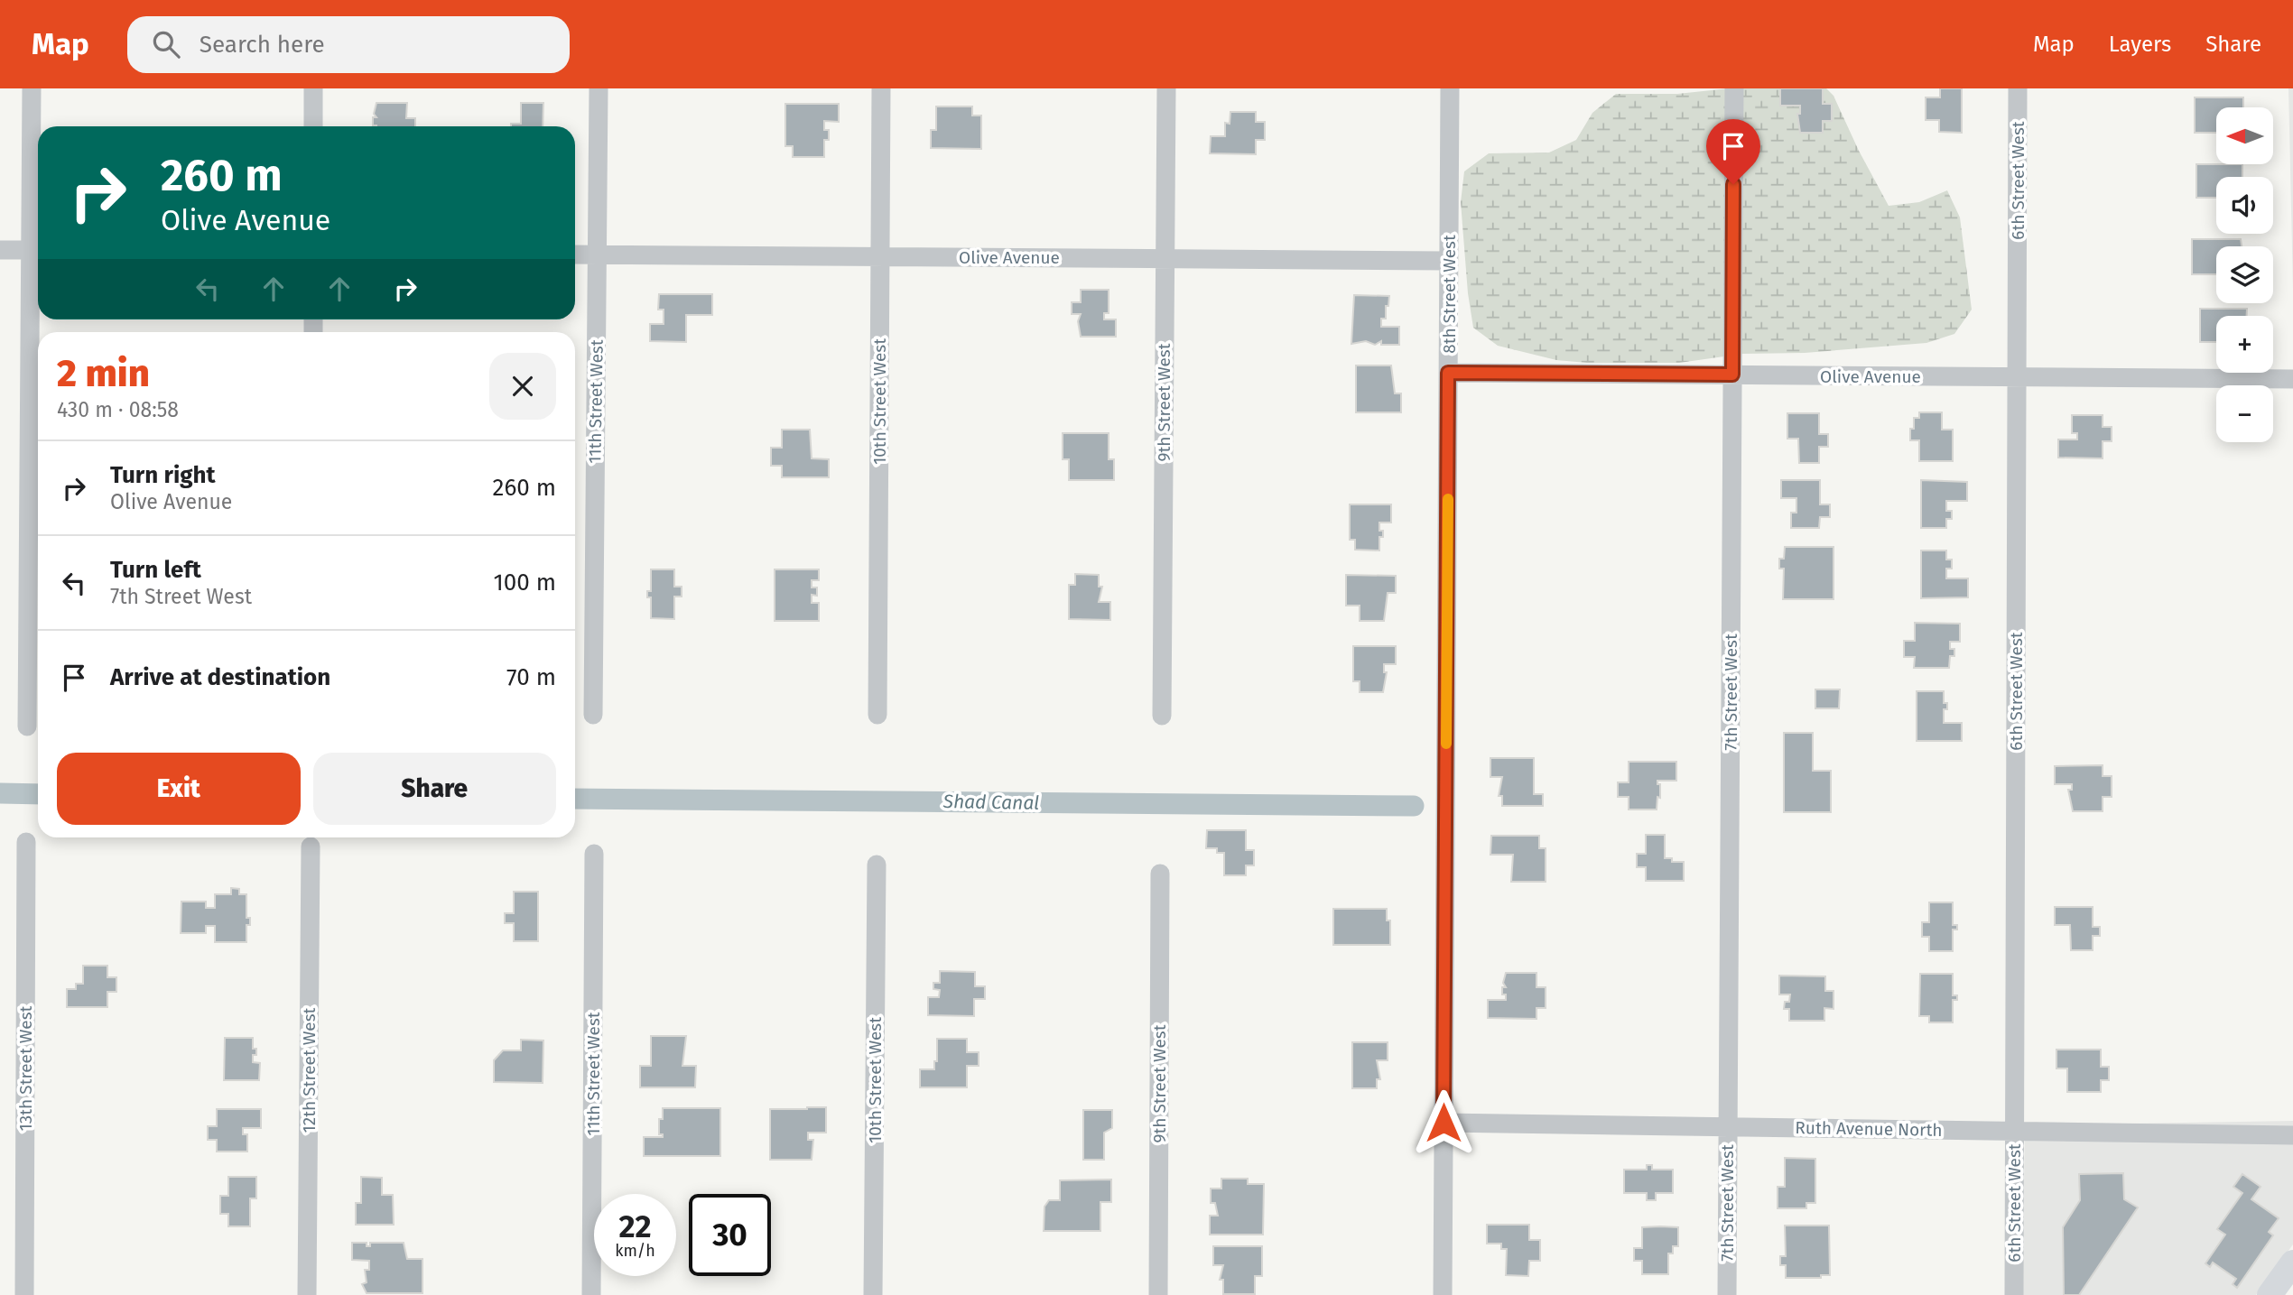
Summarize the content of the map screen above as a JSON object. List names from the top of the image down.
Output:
{
  "streets": {
    "street": [
      "6th Street West",
      "Olive Avenue",
      "8th Street West",
      "11th Street West",
      "10th Street West",
      "9th Street West",
      "7th Street West",
      "13th Street West",
      "12th Street West",
      "Ruth Avenue North"
    ]
  },
  "crossings": [
    ["6th Street West", "Olive Avenue"],
    ["6th Street West", "Ruth Avenue North"],
    ["Olive Avenue", "8th Street West"],
    ["Olive Avenue", "11th Street West"],
    ["Olive Avenue", "10th Street West"],
    ["Olive Avenue", "9th Street West"],
    ["Olive Avenue", "7th Street West"],
    ["8th Street West", "Ruth Avenue North"],
    ["7th Street West", "Ruth Avenue North"]
  ],
  "water": ["Shad Canal"],
  "north": "left",
  "page": {
    "header": "Map",
    "search": "Search here",
    "nav": ["Map", "Layers", "Share"],
    "map_buttons": ["+", "−"],
    "turn": ["260 m", "Olive Avenue"],
    "heading": ["2 min", "430 m · 08:58"],
    "list": [
      {
        "name": "Turn right",
        "note": "Olive Avenue",
        "value": "260 m"
      },
      {
        "name": "Turn left",
        "note": "7th Street West",
        "value": "100 m"
      },
      {
        "name": "Arrive at destination",
        "value": "70 m"
      }
    ],
    "buttons": ["Exit", "Share"],
    "speed": "22 km/h",
    "limit": "30"
  }
}
